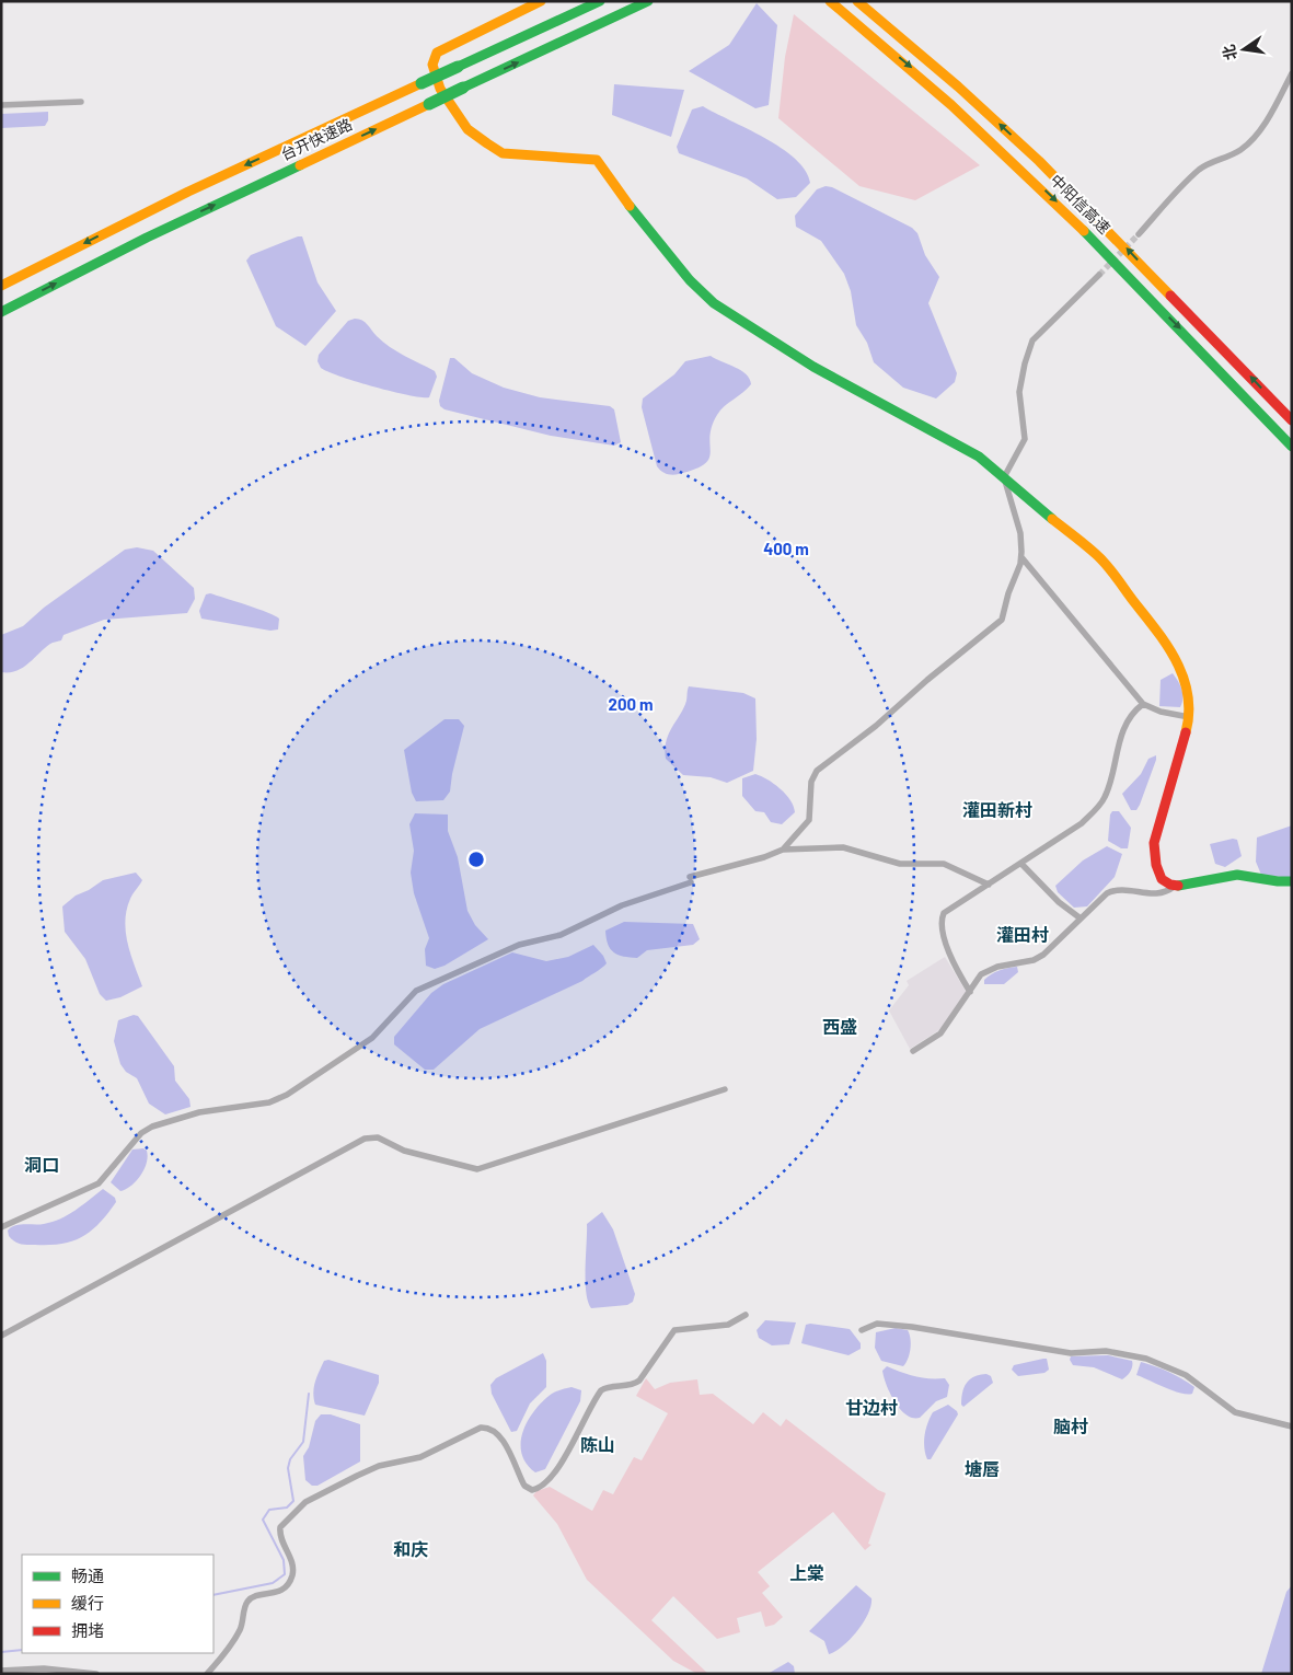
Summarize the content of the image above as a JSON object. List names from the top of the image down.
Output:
{
  "streets": {
    "main road": ["台开快速路", "中阳信高速"]
  },
  "districts": [
    "灌田新村",
    "灌田村",
    "西盛",
    "洞口",
    "甘边村",
    "脑村",
    "陈山",
    "塘唇",
    "和庆",
    "上棠"
  ],
  "legend": ["畅通", "缓行", "拥堵"],
  "north": "left",
  "rings": ["400 m", "200 m"]
}
